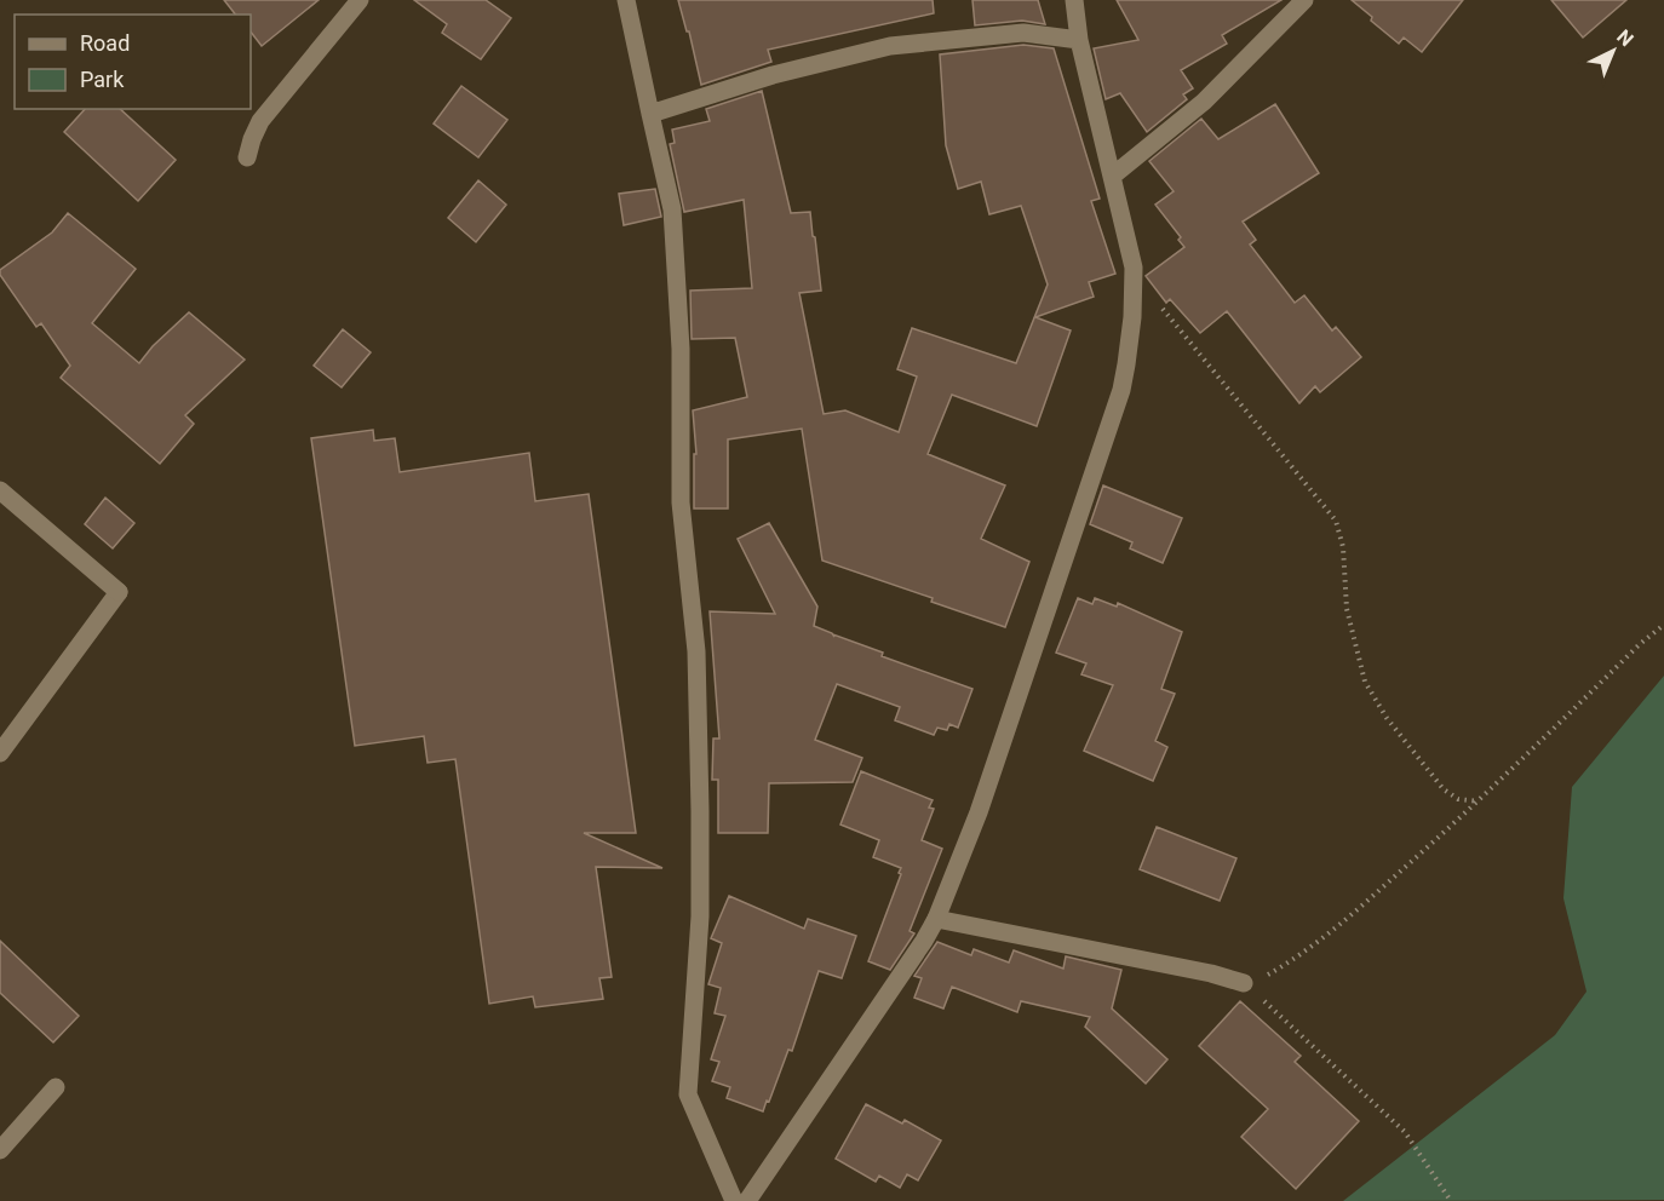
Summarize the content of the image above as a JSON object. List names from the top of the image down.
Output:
{
  "legend": ["Road", "Park"],
  "north": "top right"
}
